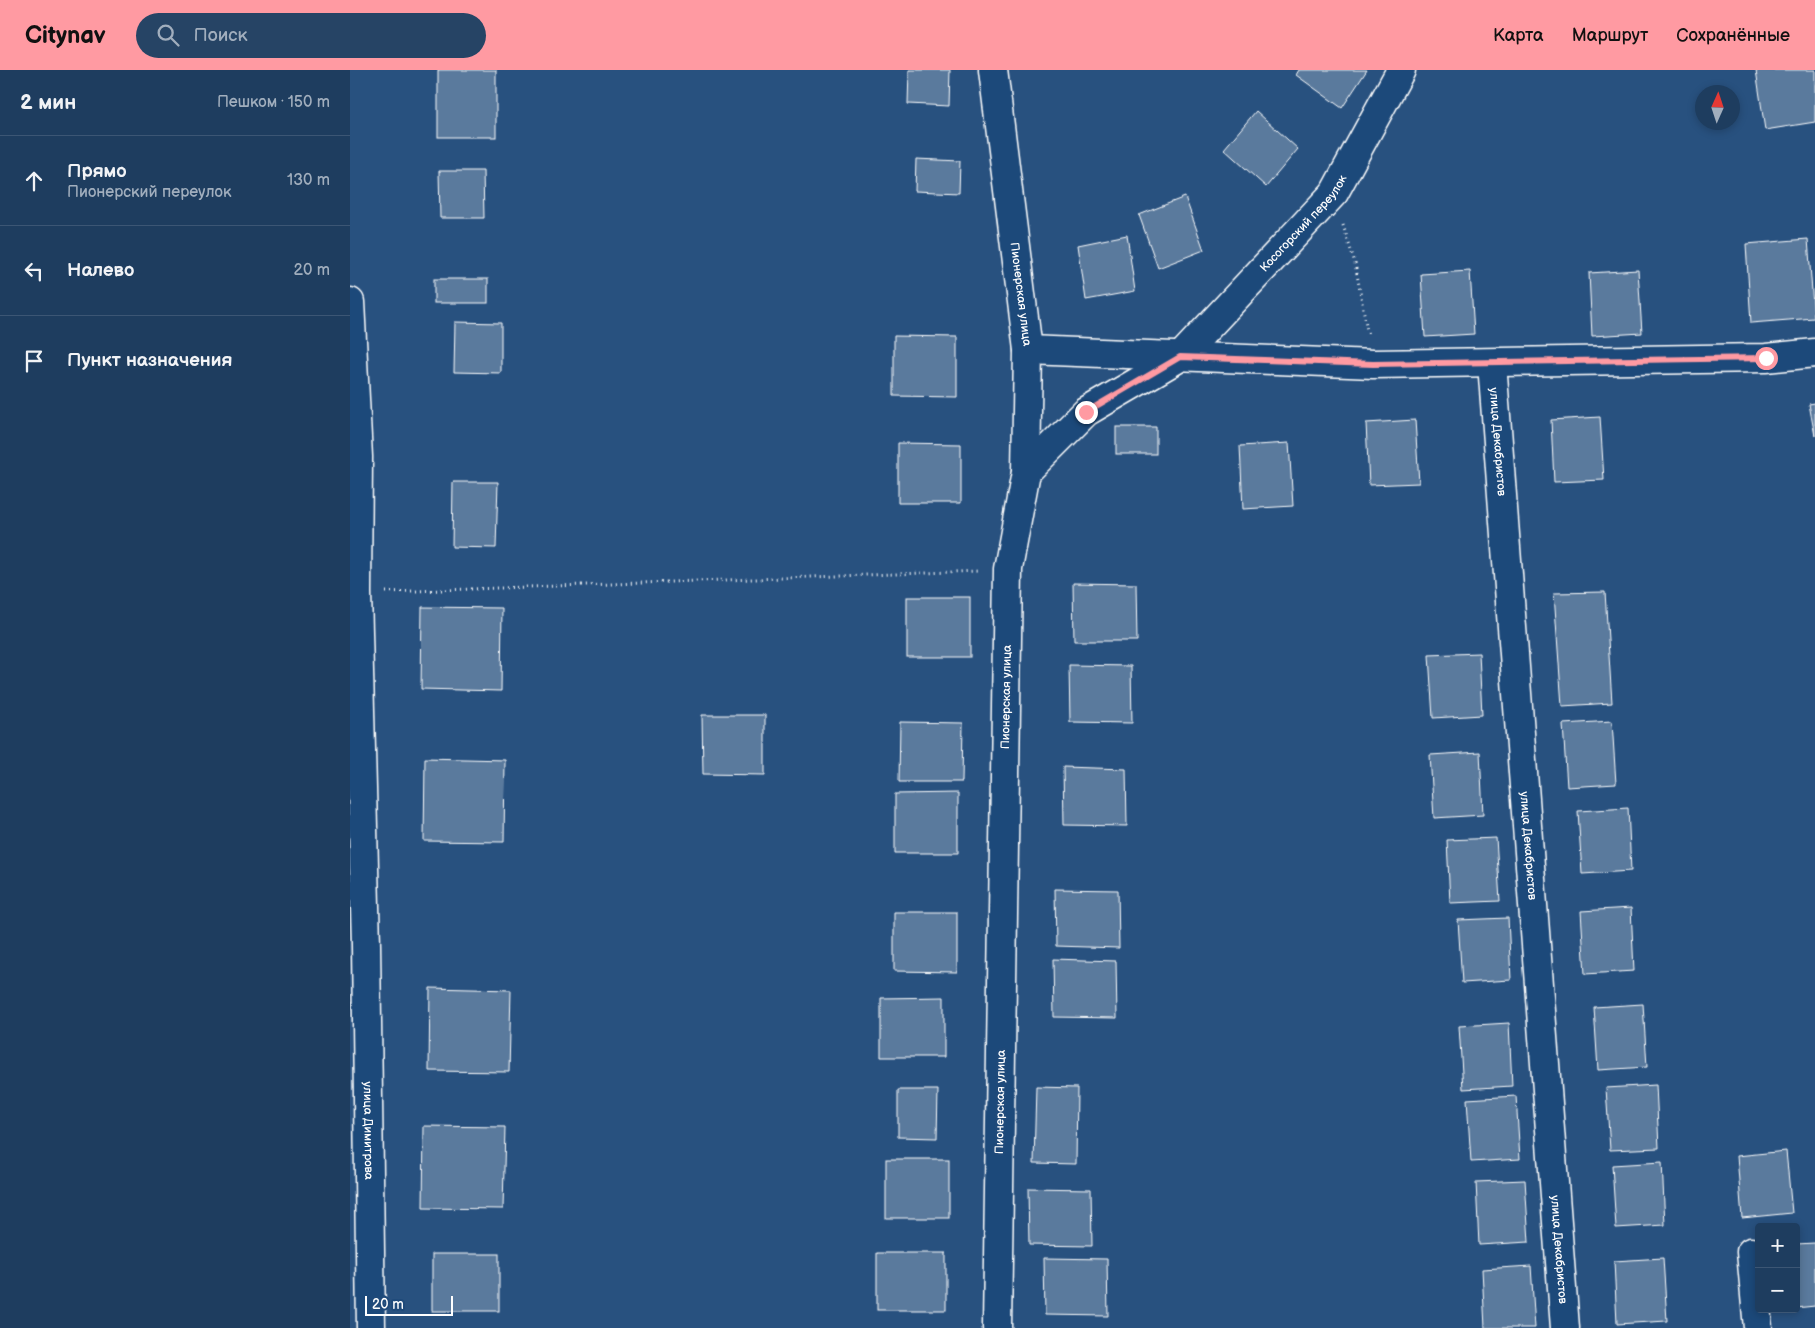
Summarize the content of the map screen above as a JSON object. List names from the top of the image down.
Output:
{
  "streets": {
    "street": [
      "Косогорский переулок",
      "Пионерская улица",
      "улица Декабристов",
      "улица Димитрова"
    ]
  },
  "crossings": [
    ["Косогорский переулок", "Пионерская улица"]
  ],
  "scale_bar": "20 m",
  "north": "top",
  "page": {
    "header": "Citynav",
    "search": "Поиск",
    "nav": ["Карта", "Маршрут", "Сохранённые"],
    "heading": ["2 мин", "Пешком · 150 m"],
    "list": [
      ["Прямо", "Пионерский переулок", "130 m"],
      ["Налево", "20 m"],
      "Пункт назначения"
    ],
    "map_buttons": ["+", "−"],
    "scale": "20 m"
  }
}
